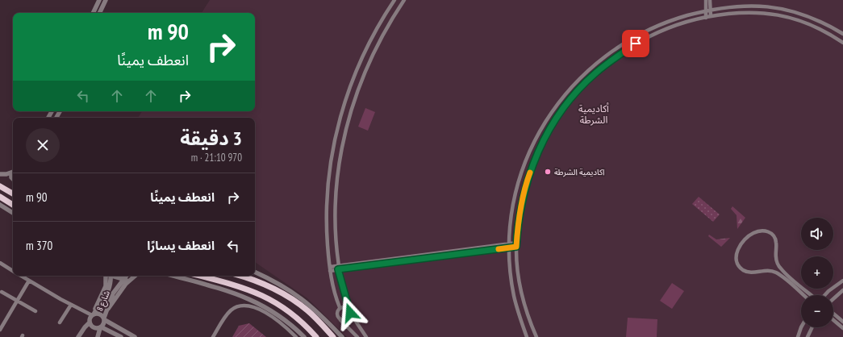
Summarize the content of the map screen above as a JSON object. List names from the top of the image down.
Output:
{
  "streets": {
    "street": ["شارع 8"]
  },
  "districts": ["أكاديمية الشرطة"],
  "places": ["اكاديمية الشرطة"],
  "page": {
    "turn": ["90 m", "انعطف يمينًا"],
    "heading": ["3 دقيقة", "970 m · 21:10"],
    "list": [
      {
        "name": "انعطف يمينًا",
        "value": "90 m"
      },
      {
        "name": "انعطف يسارًا",
        "value": "370 m"
      }
    ],
    "map_buttons": ["+", "−"]
  }
}
